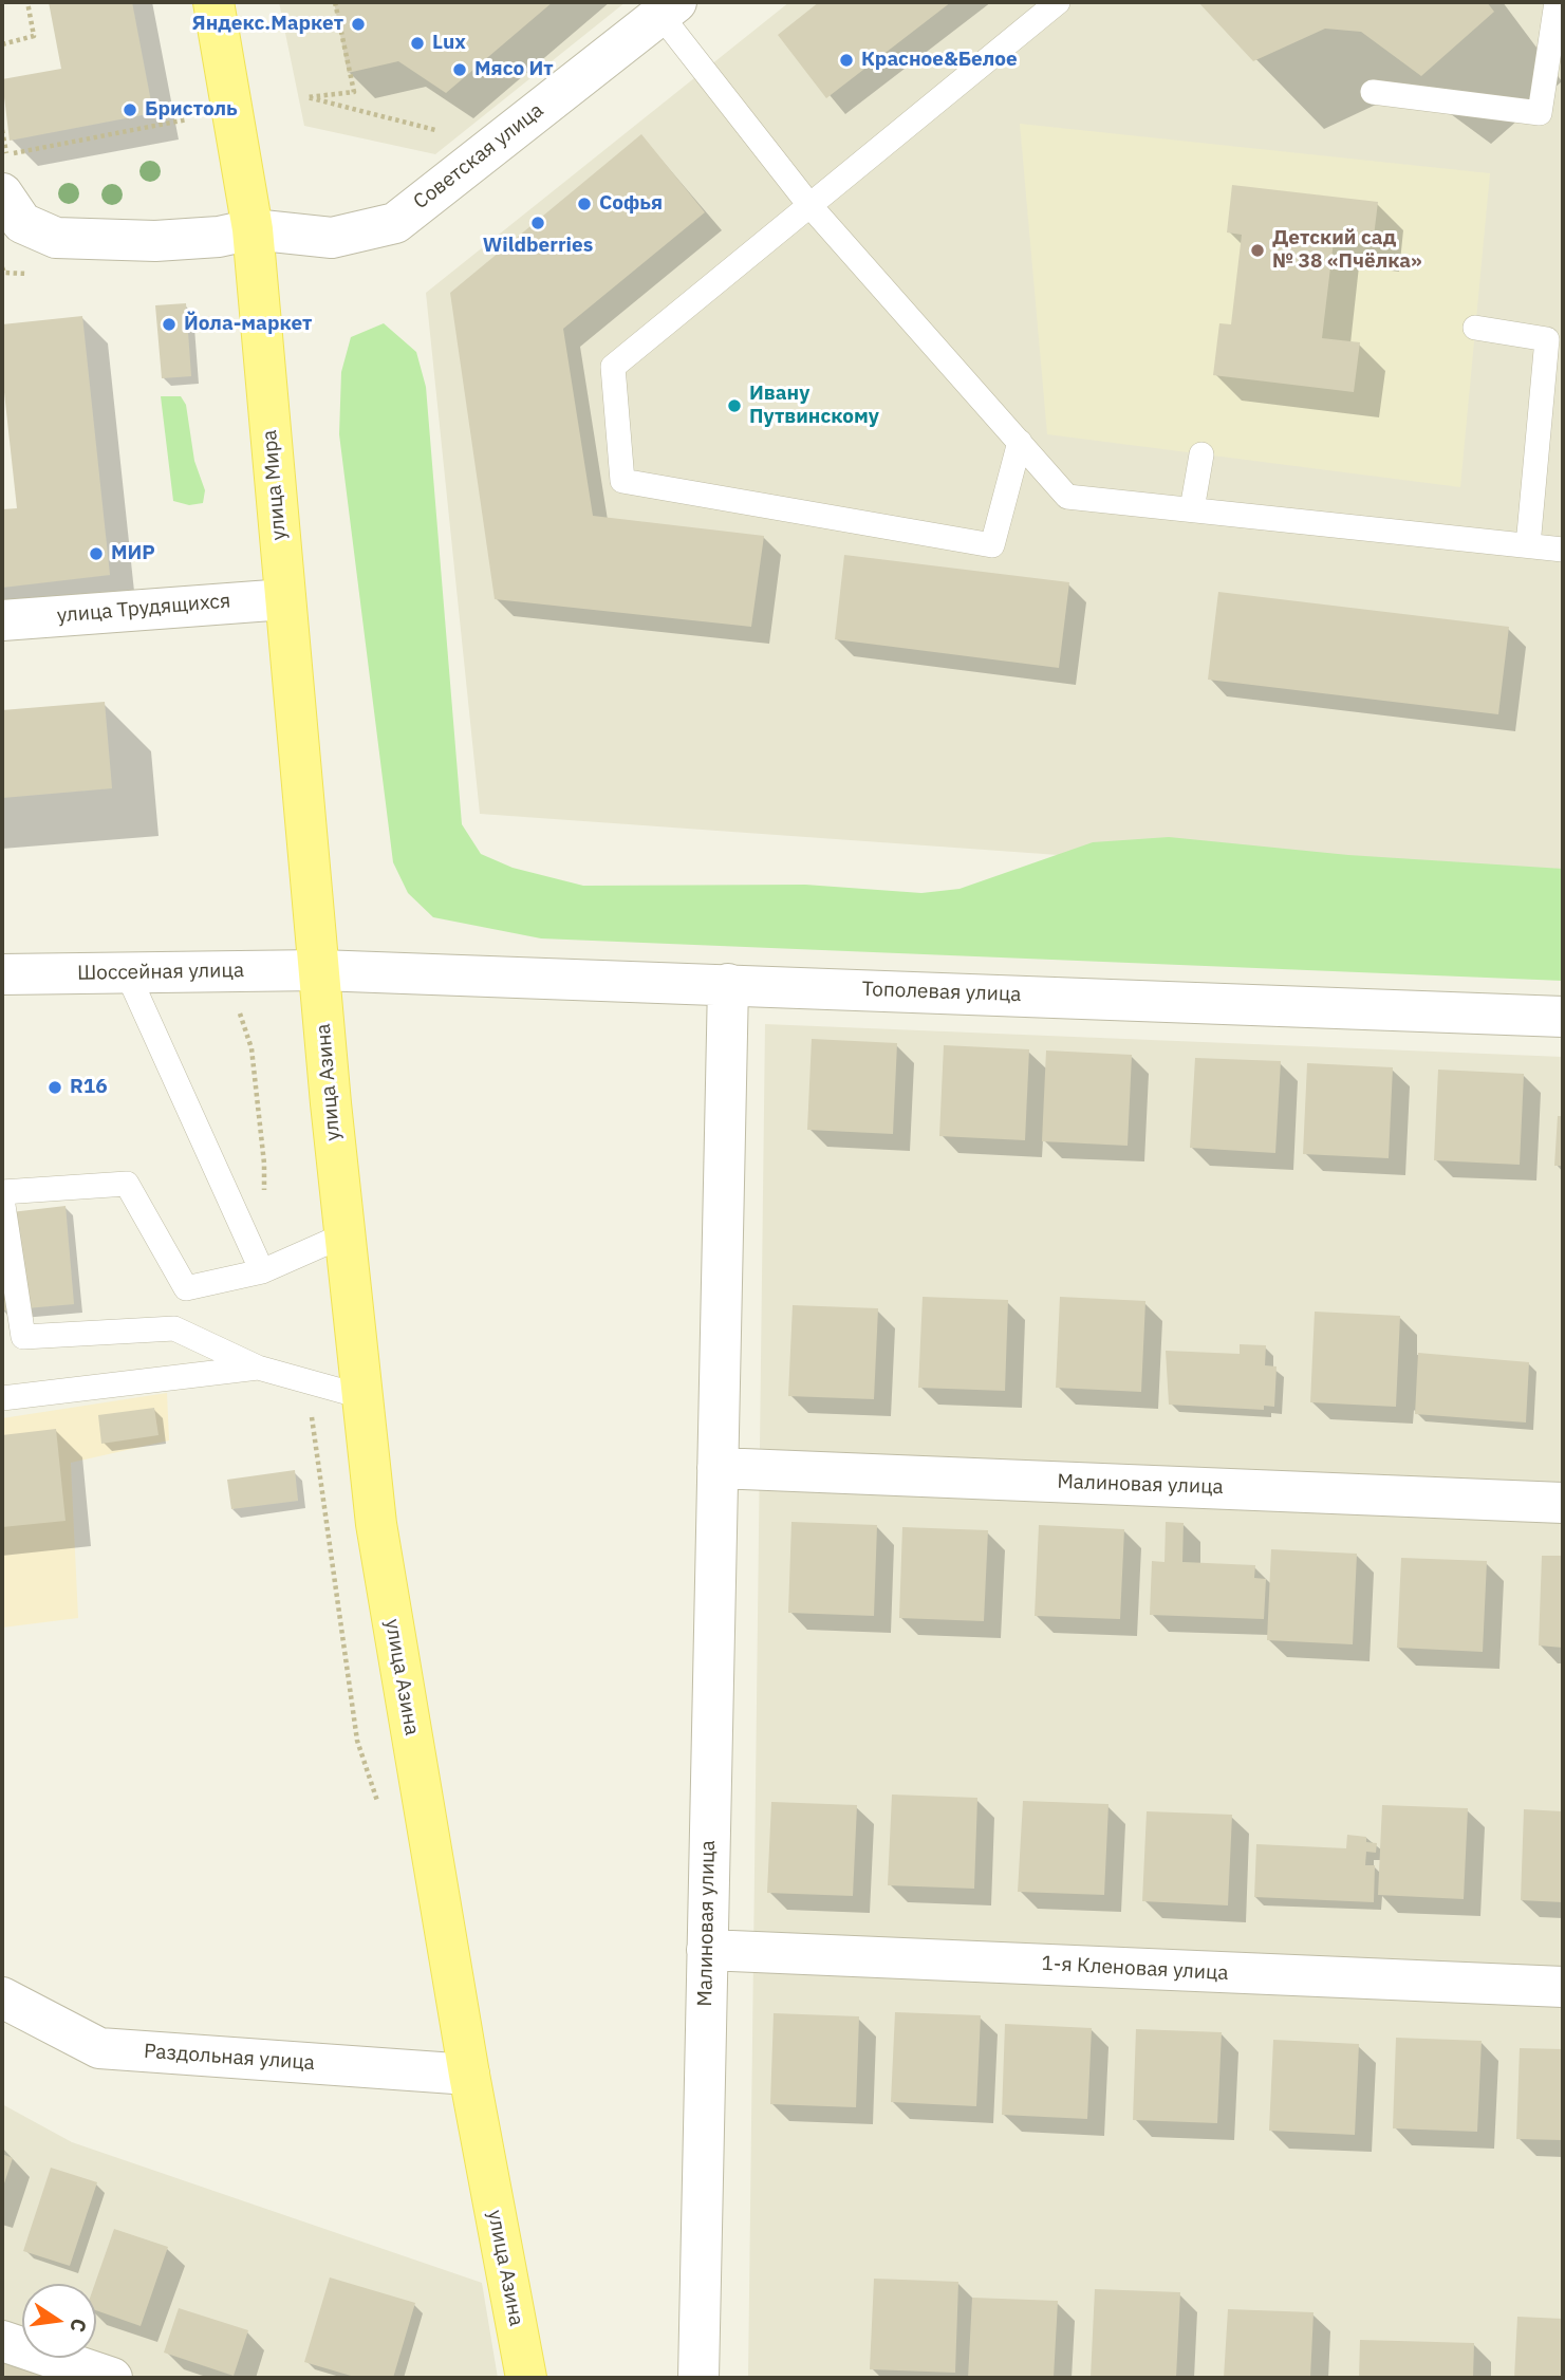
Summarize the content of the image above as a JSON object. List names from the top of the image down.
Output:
{
  "streets": {
    "main road": ["улица Мира", "улица Азина"],
    "street": [
      "Советская улица",
      "улица Трудящихся",
      "Шоссейная улица",
      "Тополевая улица",
      "Малиновая улица",
      "1-я Кленовая улица",
      "Раздольная улица"
    ]
  },
  "crossings": [
    ["Советская улица", "улица Мира"],
    ["улица Мира", "улица Трудящихся"],
    ["улица Мира", "Шоссейная улица"],
    ["улица Мира", "Тополевая улица"],
    ["улица Мира", "улица Азина"],
    ["Шоссейная улица", "Тополевая улица"],
    ["Шоссейная улица", "улица Азина"],
    ["Тополевая улица", "улица Азина"],
    ["Тополевая улица", "Малиновая улица"],
    ["улица Азина", "Раздольная улица"],
    ["Малиновая улица", "1-я Кленовая улица"]
  ],
  "places": [
    "Яндекс.Маркет",
    "Lux",
    "Красное&Белое",
    "Мясо Ит",
    "Бристоль",
    "Софья",
    "Wildberries",
    "Детский сад № 38 «Пчёлка»",
    "Йола-маркет",
    "Ивану Путвинскому",
    "МИР",
    "R16"
  ],
  "north": "right"
}
